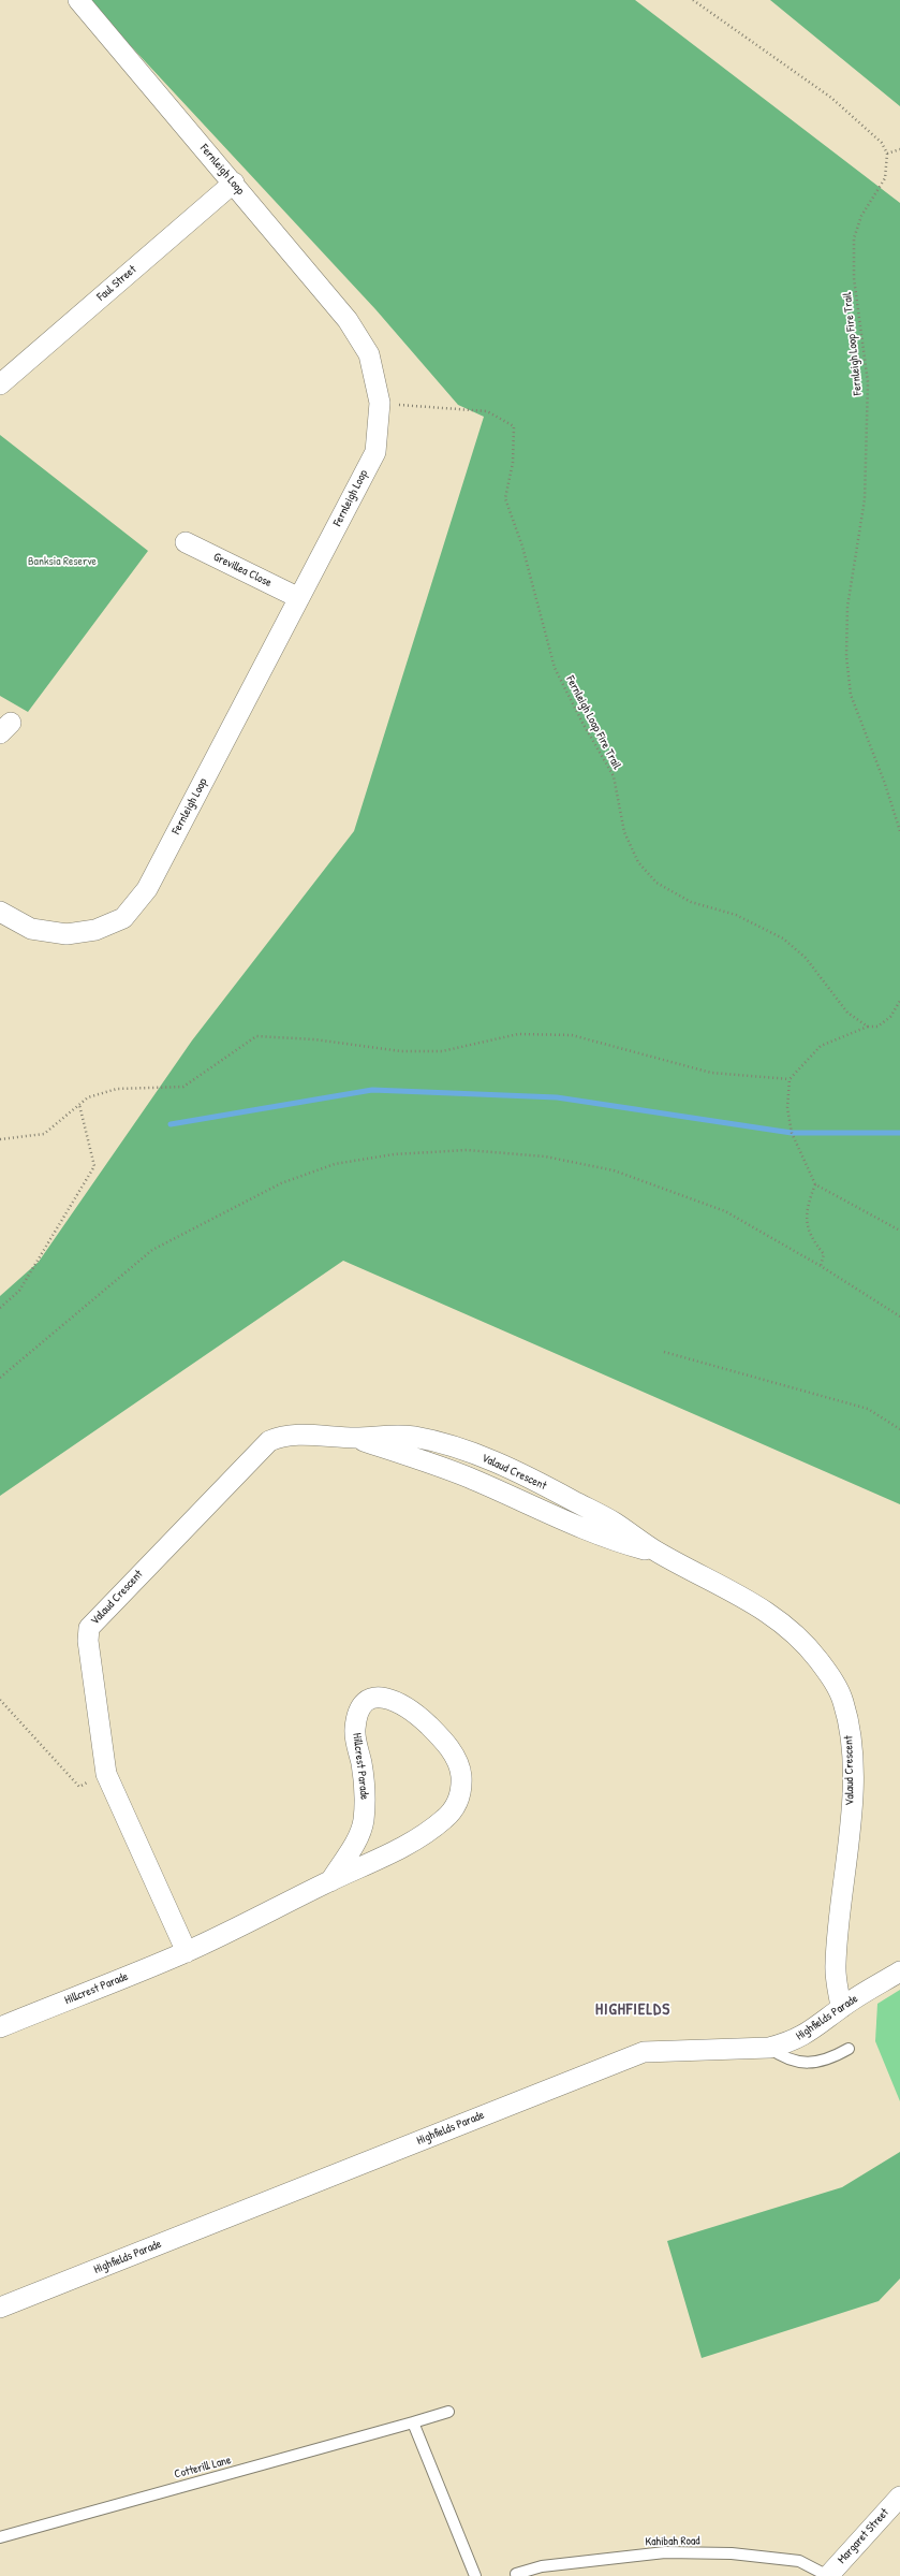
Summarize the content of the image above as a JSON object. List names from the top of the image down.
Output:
{
  "streets": {
    "street": [
      "Fernleigh Loop",
      "Faul Street",
      "Grevillea Close",
      "Valaud Crescent",
      "Hillcrest Parade",
      "Highfields Parade",
      "Margaret Street"
    ],
    "lane": ["Cotterill Lane", "Kahibah Road"],
    "path": ["Fernleigh Loop Fire Trail"]
  },
  "crossings": [
    ["Fernleigh Loop", "Faul Street"],
    ["Fernleigh Loop", "Fernleigh Loop Fire Trail"],
    ["Fernleigh Loop", "Grevillea Close"],
    ["Valaud Crescent", "Hillcrest Parade"],
    ["Valaud Crescent", "Highfields Parade"],
    ["Margaret Street", "Kahibah Road"]
  ],
  "districts": ["HIGHFIELDS"],
  "parks": ["Banksia Reserve"]
}
